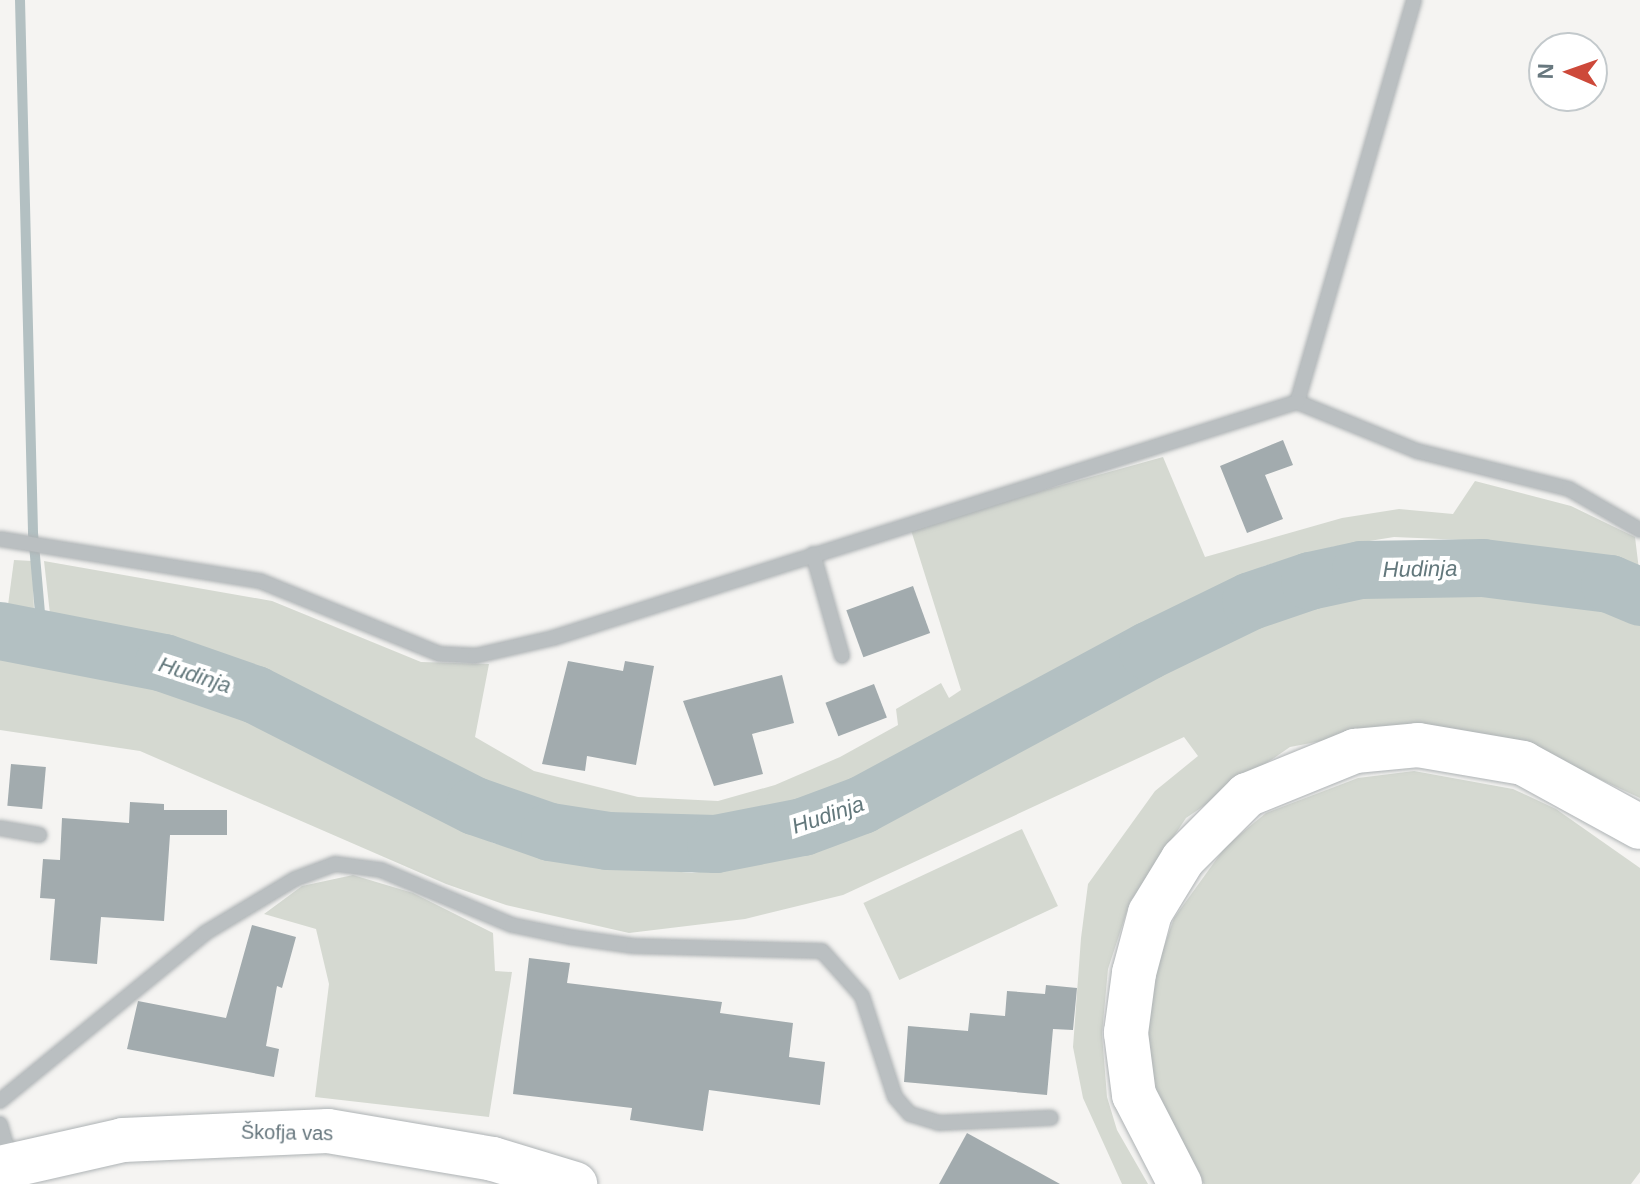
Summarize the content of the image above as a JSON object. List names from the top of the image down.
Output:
{
  "streets": {
    "main road": ["Škofja vas"]
  },
  "water": ["Hudinja"],
  "north": "left"
}
